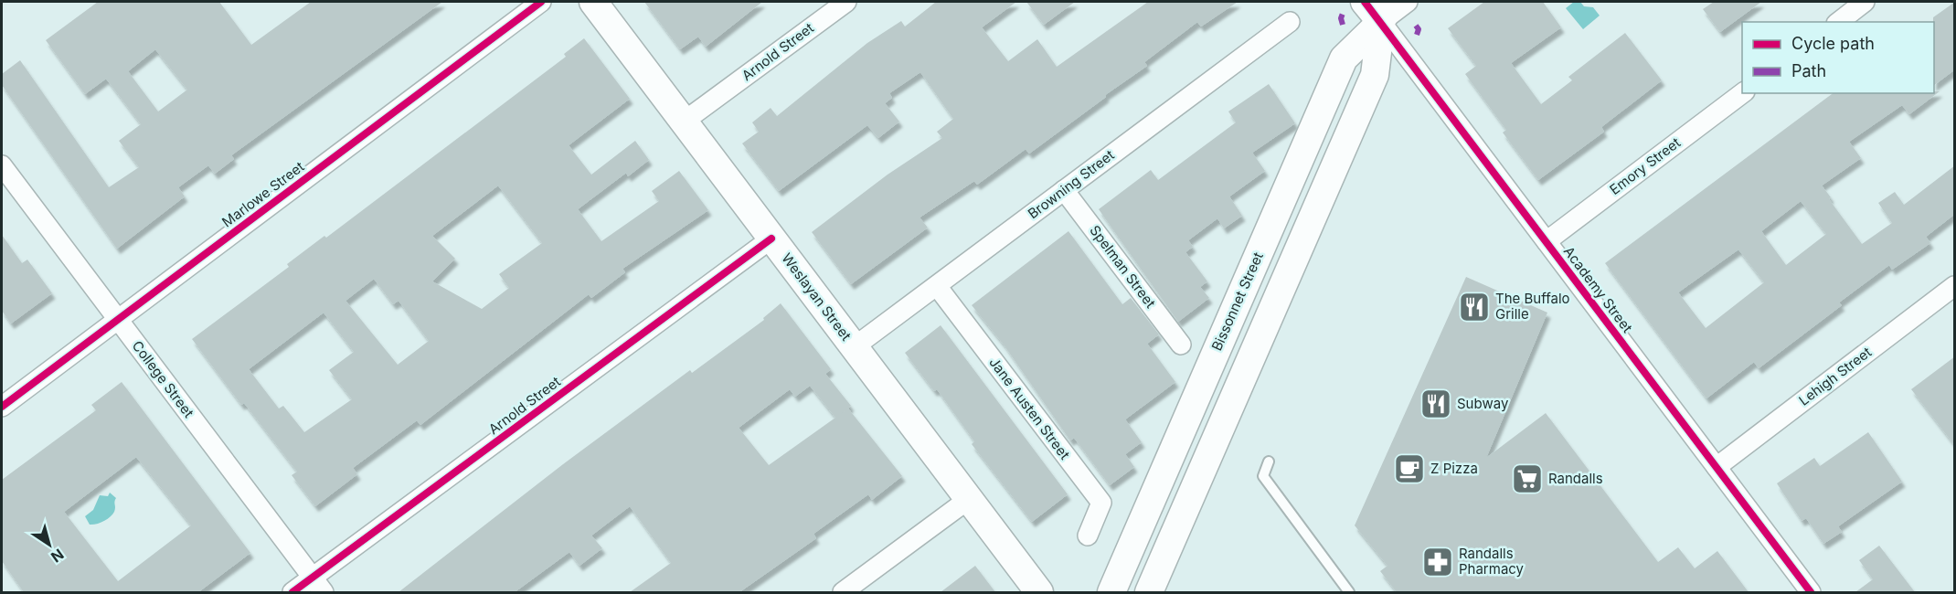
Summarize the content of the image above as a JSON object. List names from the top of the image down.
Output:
{
  "streets": {
    "main road": ["Weslayan Street", "Bissonnet Street"],
    "street": [
      "Arnold Street",
      "Emory Street",
      "Browning Street",
      "Marlowe Street",
      "Spelman Street",
      "Academy Street",
      "Lehigh Street",
      "College Street",
      "Jane Austen Street"
    ]
  },
  "crossings": [
    ["Arnold Street", "Weslayan Street"],
    ["Arnold Street", "College Street"],
    ["Emory Street", "Academy Street"],
    ["Browning Street", "Spelman Street"],
    ["Browning Street", "Weslayan Street"],
    ["Browning Street", "Jane Austen Street"],
    ["Marlowe Street", "College Street"],
    ["Academy Street", "Bissonnet Street"],
    ["Academy Street", "Lehigh Street"]
  ],
  "places": {
    "restaurant": ["The Buffalo Grille", "Subway"],
    "cafe": ["Z Pizza"],
    "supermarket": ["Randalls"],
    "pharmacy": ["Randalls Pharmacy"]
  },
  "legend": ["Cycle path", "Path"],
  "north": "bottom right"
}
